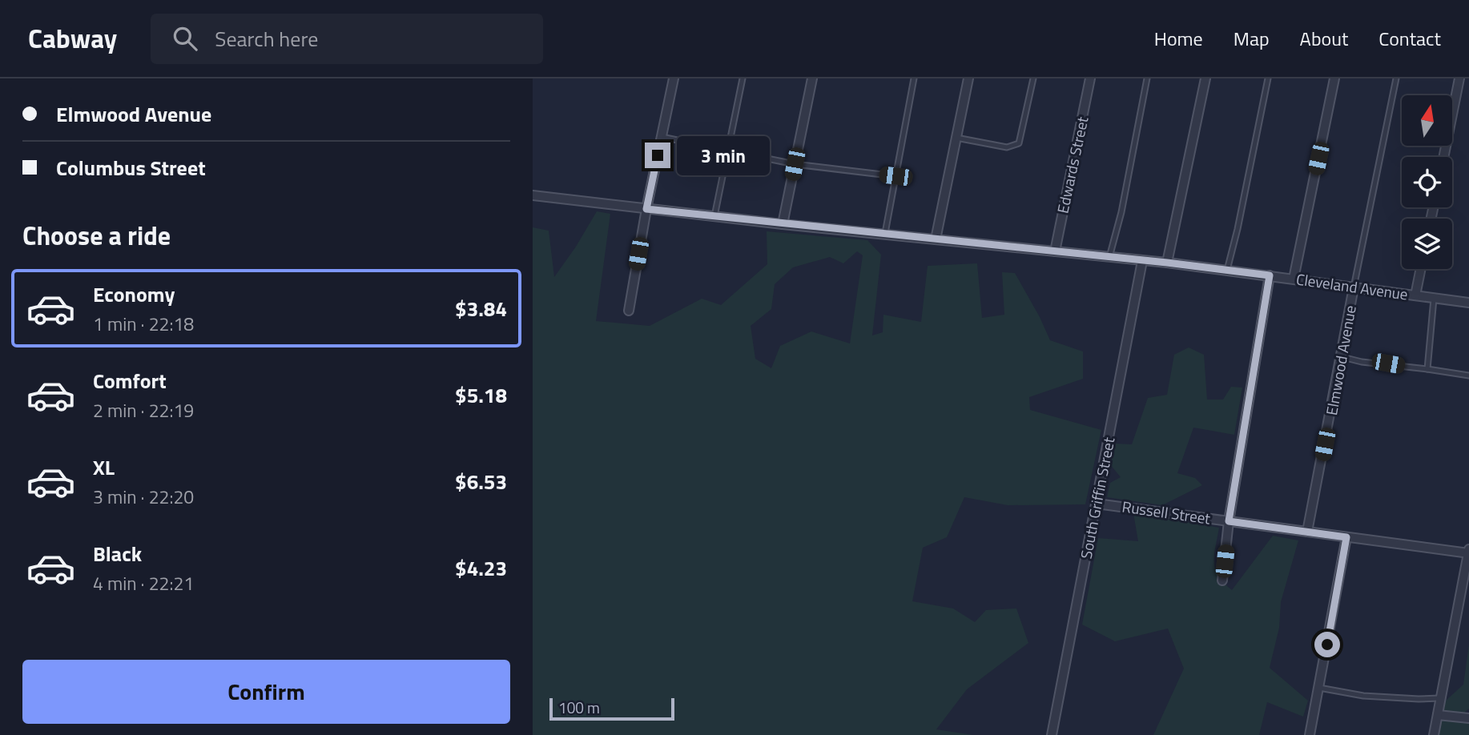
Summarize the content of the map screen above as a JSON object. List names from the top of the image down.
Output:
{
  "streets": {
    "street": [
      "Edwards Street",
      "Cleveland Avenue",
      "Elmwood Avenue",
      "South Griffin Street",
      "Russell Street"
    ]
  },
  "crossings": [
    ["Edwards Street", "Cleveland Avenue"],
    ["Cleveland Avenue", "Elmwood Avenue"],
    ["Cleveland Avenue", "South Griffin Street"],
    ["Elmwood Avenue", "Russell Street"],
    ["South Griffin Street", "Russell Street"]
  ],
  "scale_bar": "100 m",
  "north": "top",
  "page": {
    "header": "Cabway",
    "search": "Search here",
    "nav": [
      "Home",
      "Map",
      "About",
      "Contact"
    ],
    "banner": ["Elmwood Avenue", "Columbus Street"],
    "bubble": "3 min",
    "heading": "Choose a ride",
    "list": [
      {
        "name": "Economy",
        "note": "1 min · 22:18",
        "value": "$3.84"
      },
      {
        "name": "Comfort",
        "note": "2 min · 22:19",
        "value": "$5.18"
      },
      {
        "name": "XL",
        "note": "3 min · 22:20",
        "value": "$6.53"
      },
      {
        "name": "Black",
        "note": "4 min · 22:21",
        "value": "$4.23"
      }
    ],
    "buttons": "Confirm",
    "scale": "100 m"
  }
}
